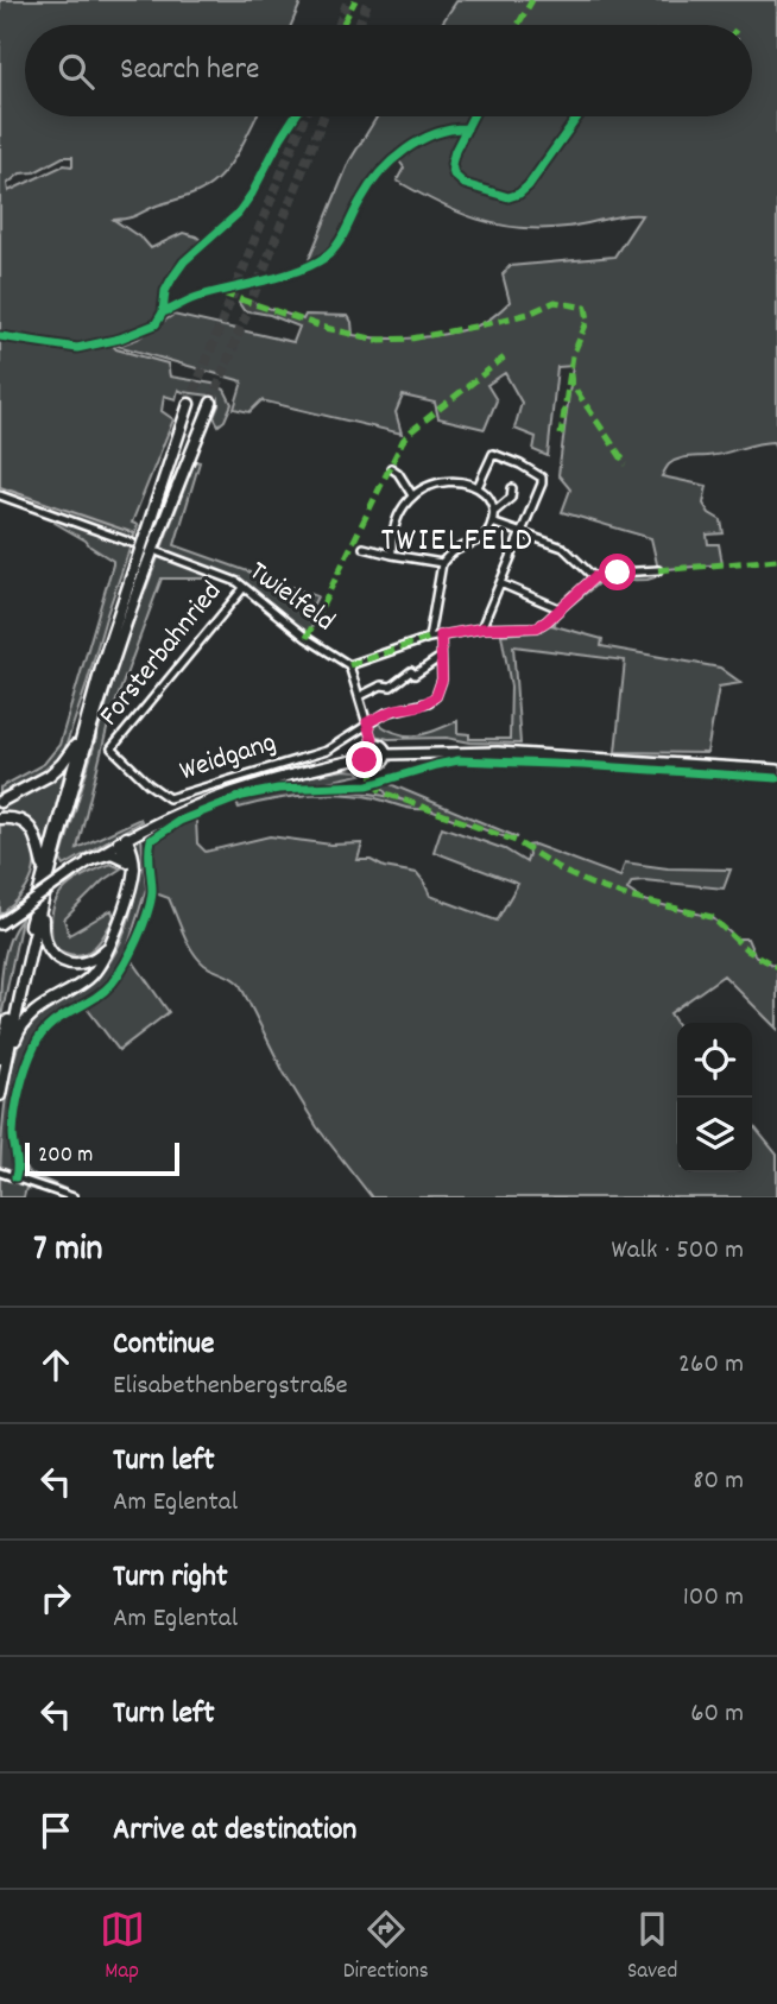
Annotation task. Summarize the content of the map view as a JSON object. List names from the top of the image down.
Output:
{
  "streets": {
    "street": ["Twielfeld", "Forsterbahnried", "Weidgang"]
  },
  "crossings": [
    ["Twielfeld", "Forsterbahnried"],
    ["Twielfeld", "Weidgang"],
    ["Forsterbahnried", "Weidgang"]
  ],
  "districts": ["TWIELFELD"],
  "scale_bar": "200 m",
  "page": {
    "search": "Search here",
    "scale": "200 m",
    "heading": ["7 min", "Walk · 500 m"],
    "list": [
      ["Continue", "Elisabethenbergstraße", "260 m"],
      ["Turn left", "Am Eglental", "80 m"],
      ["Turn right", "Am Eglental", "100 m"],
      ["Turn left", "60 m"],
      "Arrive at destination"
    ],
    "nav": ["Map", "Directions", "Saved"]
  }
}
